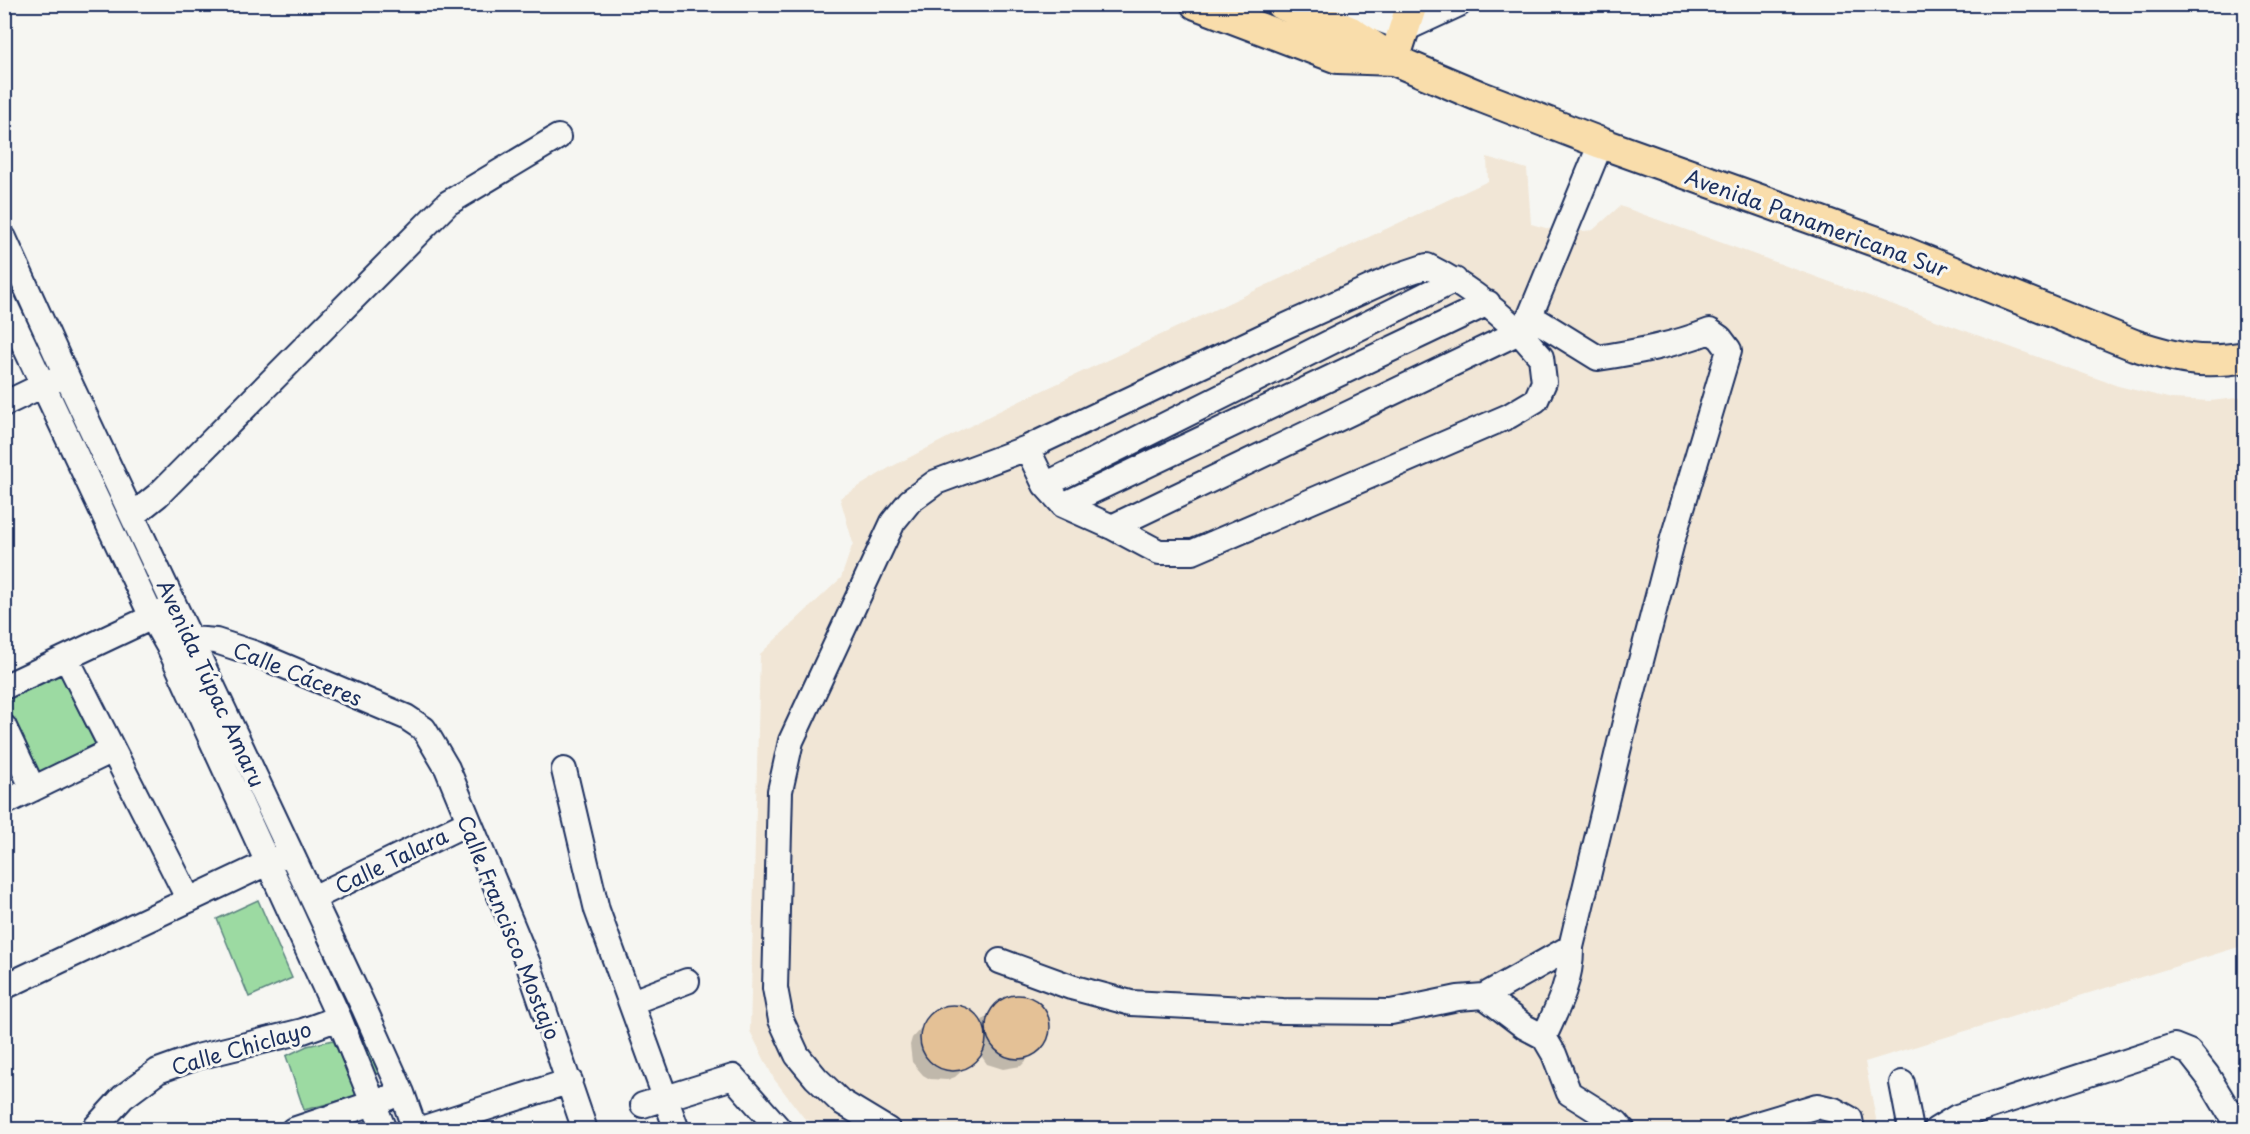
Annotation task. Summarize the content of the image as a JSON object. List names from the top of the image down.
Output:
{
  "streets": {
    "main road": ["Avenida Panamericana Sur"],
    "street": [
      "Calle Cáceres",
      "Avenida Túpac Amaru",
      "Calle Talara",
      "Calle Francisco Mostajo",
      "Calle Chiclayo"
    ]
  },
  "crossings": [
    ["Calle Cáceres", "Avenida Túpac Amaru"],
    ["Calle Cáceres", "Calle Francisco Mostajo"],
    ["Avenida Túpac Amaru", "Calle Talara"],
    ["Avenida Túpac Amaru", "Calle Chiclayo"],
    ["Calle Talara", "Calle Francisco Mostajo"]
  ]
}
